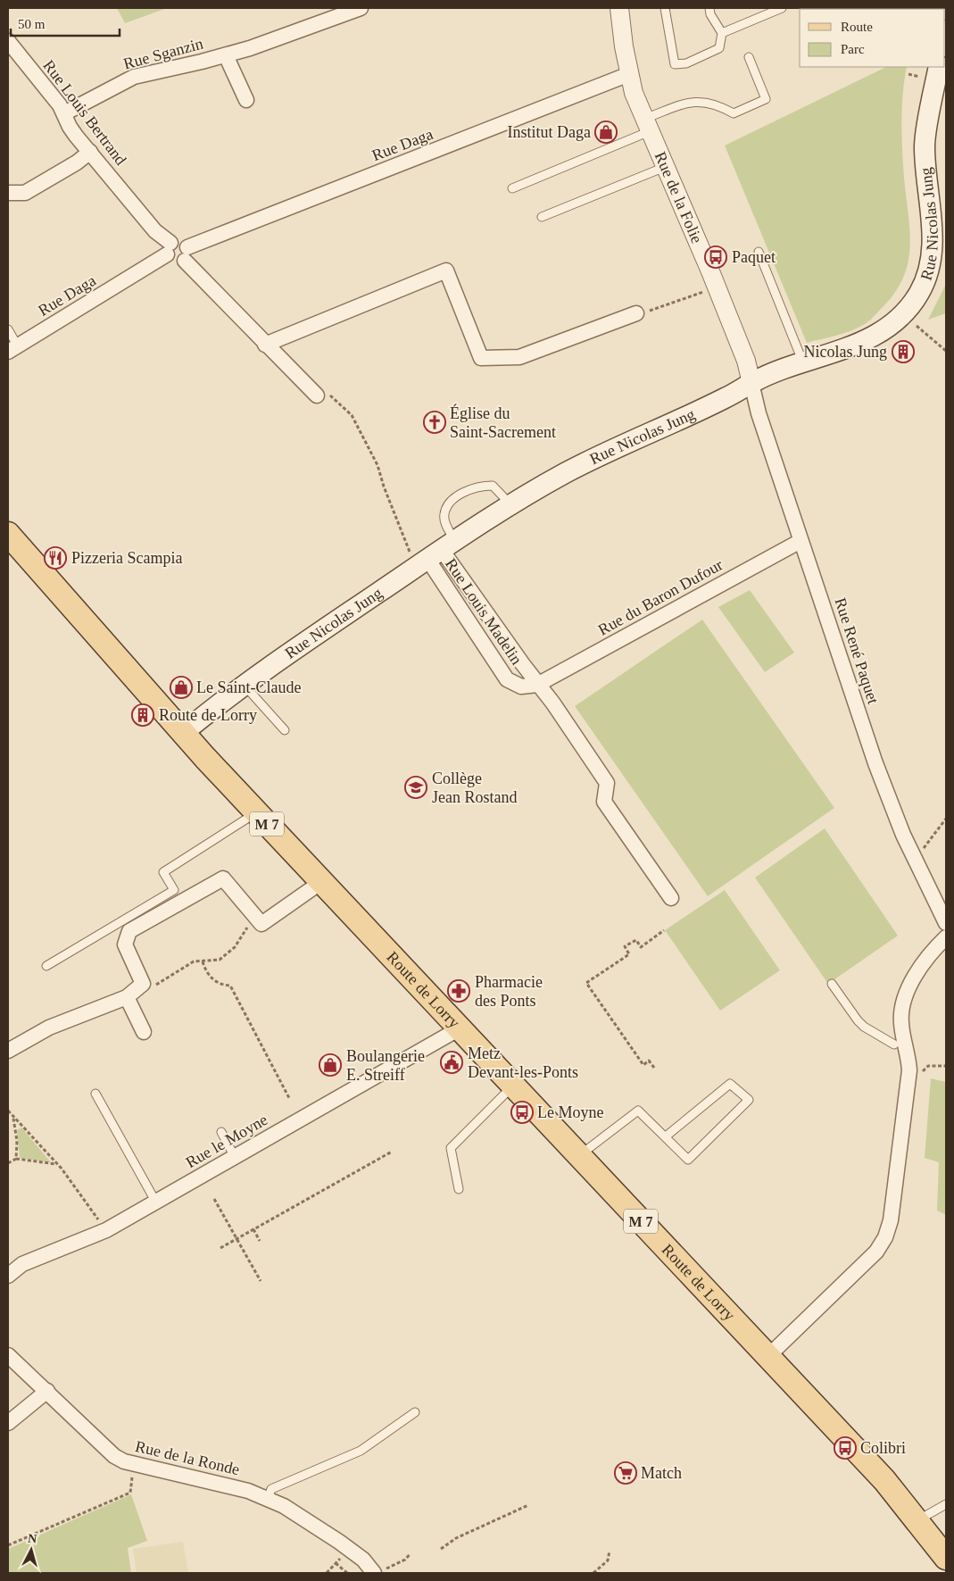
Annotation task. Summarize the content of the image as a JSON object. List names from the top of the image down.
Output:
{
  "streets": {
    "main road": ["Rue Nicolas Jung", "M 7", "Route de Lorry"],
    "street": [
      "Rue Sganzin",
      "Rue Louis Bertrand",
      "Rue Daga",
      "Rue de la Folie",
      "Rue du Baron Dufour",
      "Rue Louis Madelin",
      "Rue René Paquet",
      "Rue le Moyne",
      "Rue de la Ronde"
    ]
  },
  "crossings": [
    ["Rue Sganzin", "Rue Louis Bertrand"],
    ["Rue Louis Bertrand", "Rue Daga"],
    ["Rue Daga", "Rue de la Folie"],
    ["Rue de la Folie", "Rue Nicolas Jung"],
    ["Rue de la Folie", "Rue René Paquet"],
    ["Rue Nicolas Jung", "Rue Louis Madelin"],
    ["Rue Nicolas Jung", "Rue René Paquet"],
    ["Rue Nicolas Jung", "Route de Lorry"],
    ["Rue du Baron Dufour", "Rue Louis Madelin"],
    ["Rue du Baron Dufour", "Rue René Paquet"],
    ["Route de Lorry", "Rue le Moyne"]
  ],
  "places": {
    "shop": ["Institut Daga", "Le Saint-Claude", "Boulangerie E. Streiff"],
    "bus stop": ["Paquet", "Le Moyne", "Colibri"],
    "building": ["Nicolas Jung", "Route de Lorry"],
    "church": ["Église du Saint-Sacrement"],
    "restaurant": ["Pizzeria Scampia"],
    "school or university": ["Collège Jean Rostand"],
    "pharmacy": ["Pharmacie des Ponts"],
    "public building": ["Metz Devant-les-Ponts"],
    "supermarket": ["Match"]
  },
  "legend": ["Route", "Parc"],
  "scale_bar": "50 m",
  "north": "top"
}
